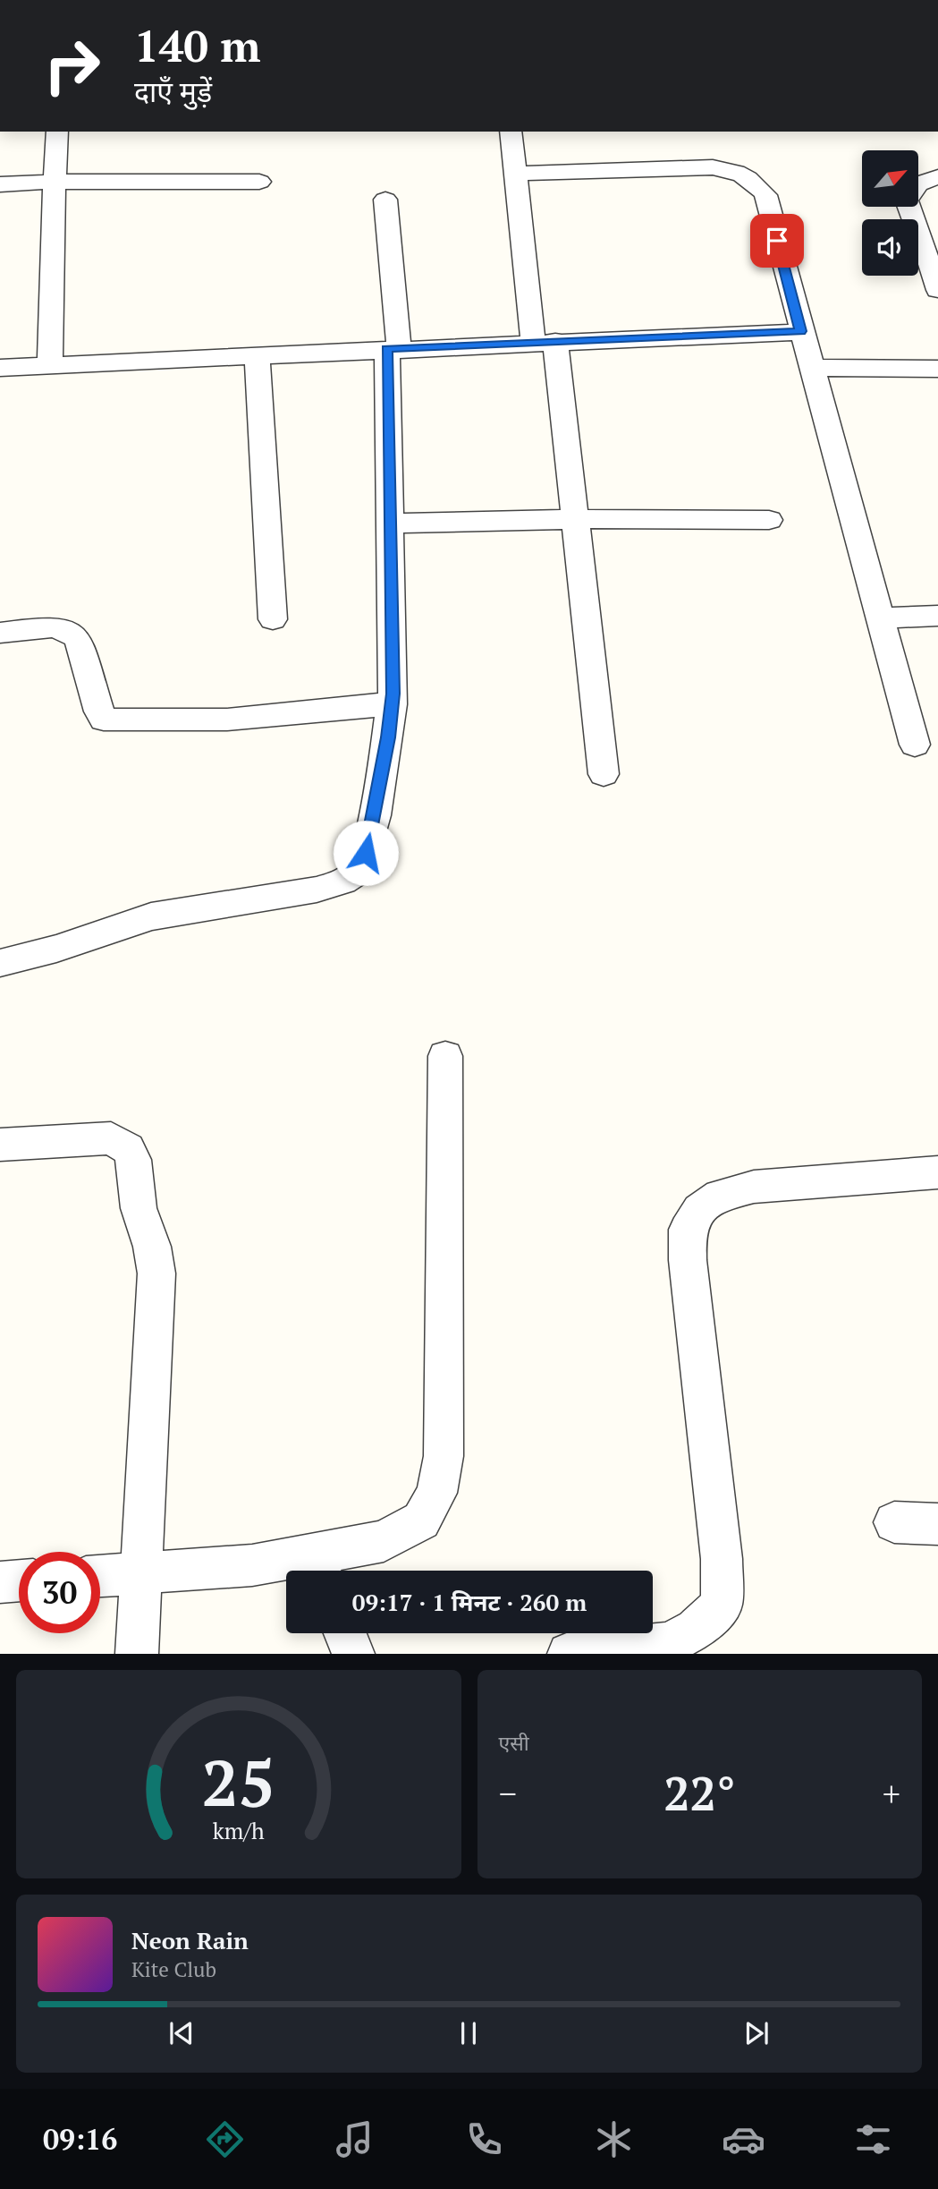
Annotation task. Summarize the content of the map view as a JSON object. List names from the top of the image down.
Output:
{
  "north": "top right",
  "page": {
    "turn": ["140 m", "दाएँ मुड़ें"],
    "limit": "30",
    "trip": "09:17 · 1 मिनट · 260 m",
    "tile": "एसी",
    "heat": ["−", "22°", "+"],
    "song": ["Neon Rain", "Kite Club"],
    "tabs": "09:16",
    "gauge": ["25", "km/h"]
  }
}
